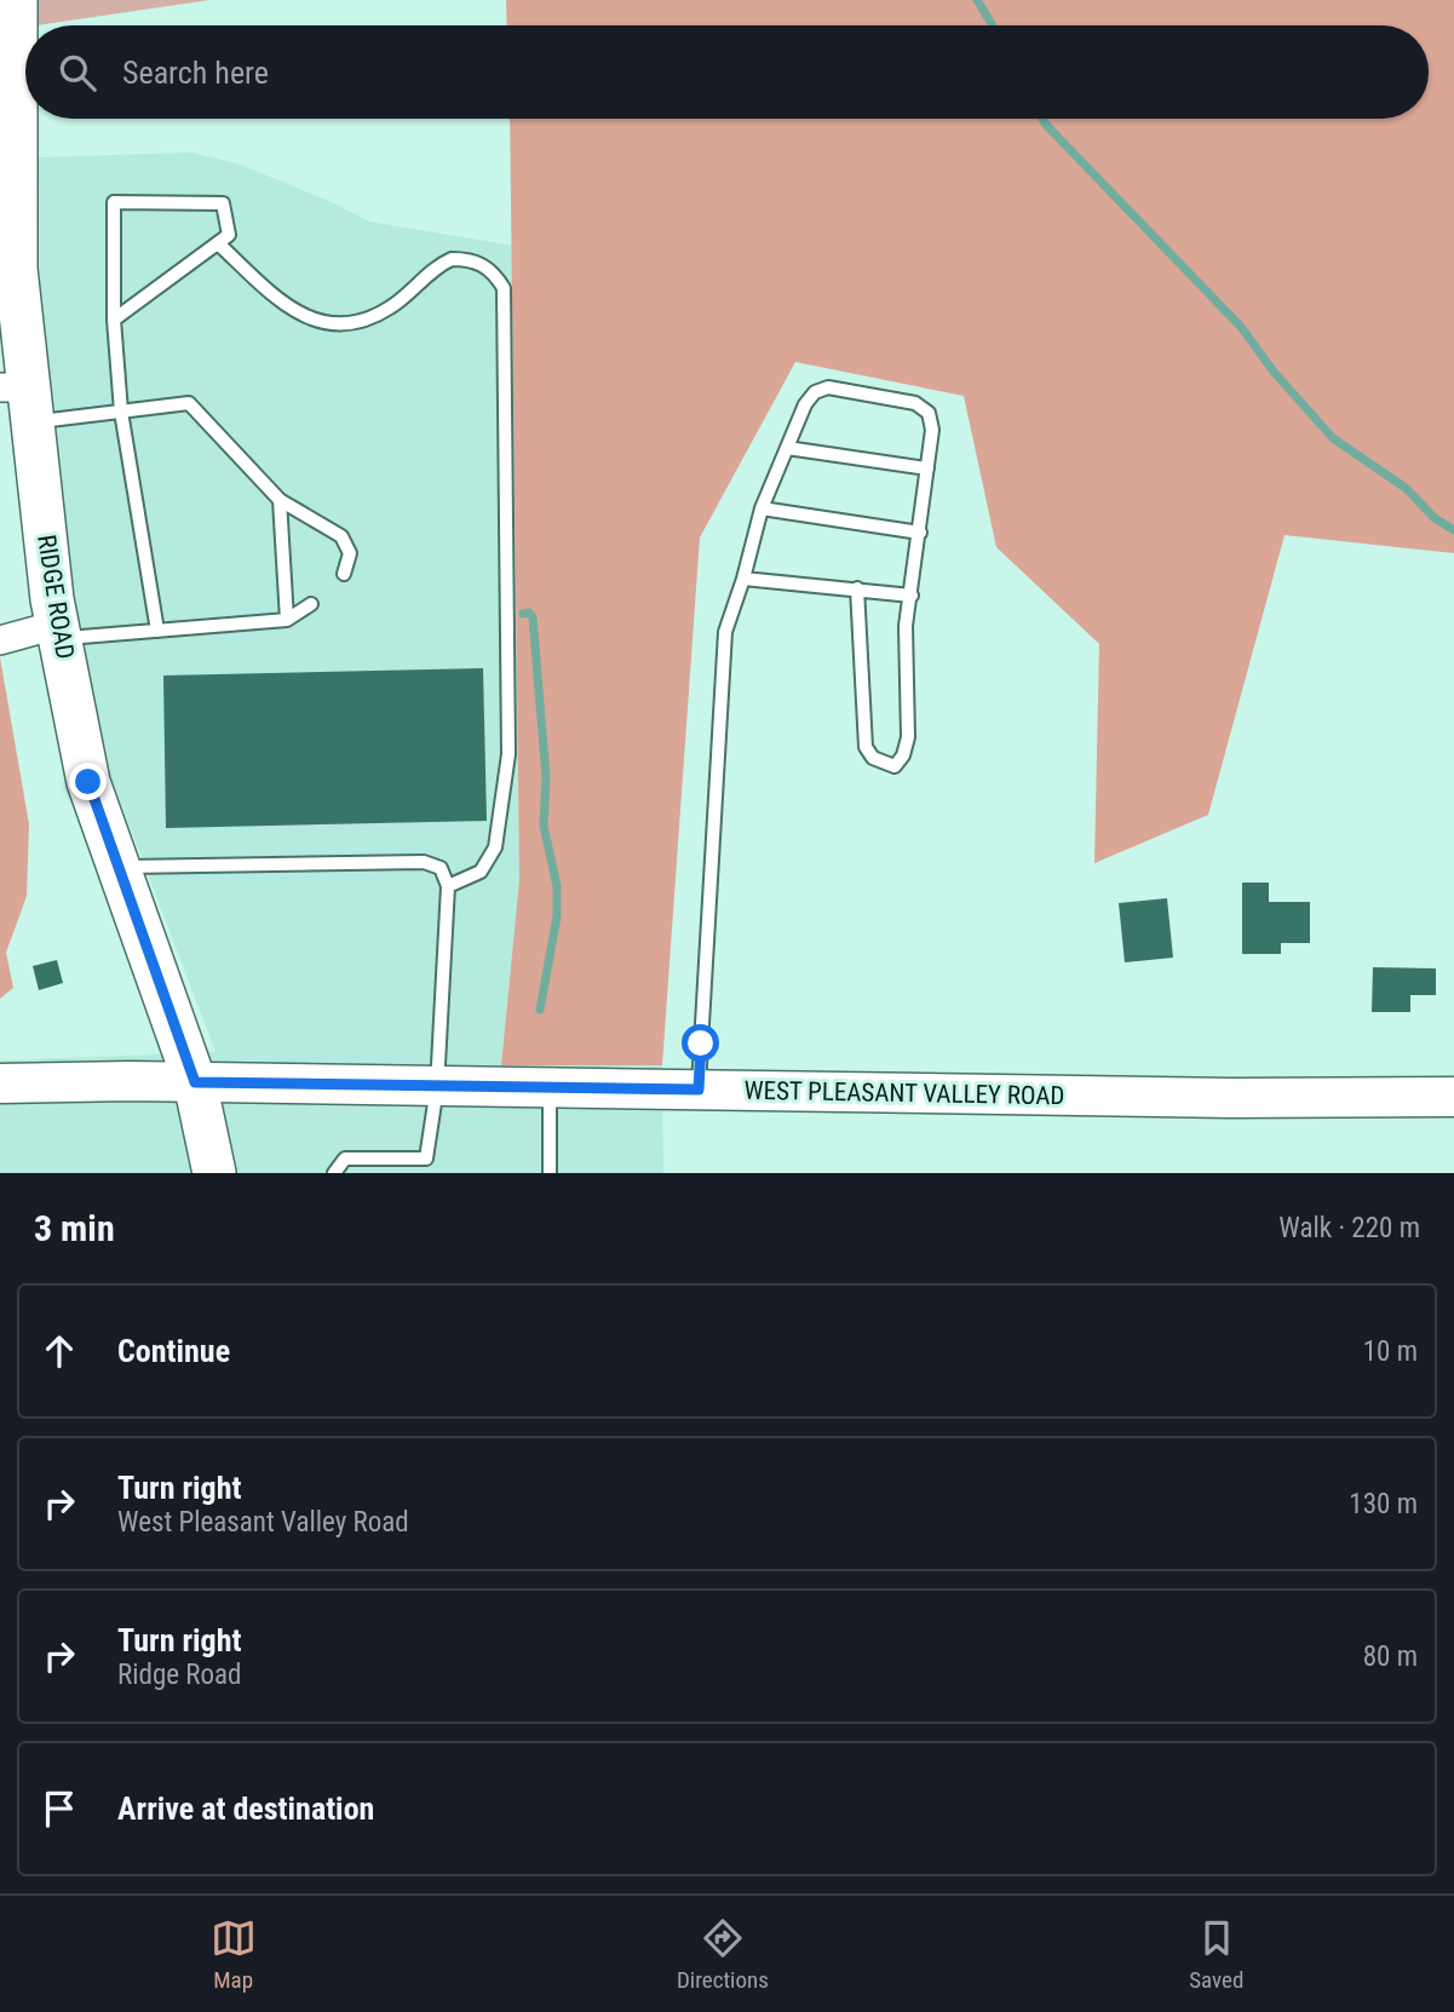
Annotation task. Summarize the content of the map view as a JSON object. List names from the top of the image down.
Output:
{
  "streets": {
    "main road": ["RIDGE ROAD", "WEST PLEASANT VALLEY ROAD"]
  },
  "crossings": [
    ["RIDGE ROAD", "WEST PLEASANT VALLEY ROAD"]
  ],
  "page": {
    "search": "Search here",
    "heading": ["3 min", "Walk · 220 m"],
    "list": [
      ["Continue", "10 m"],
      ["Turn right", "West Pleasant Valley Road", "130 m"],
      ["Turn right", "Ridge Road", "80 m"],
      "Arrive at destination"
    ],
    "nav": ["Map", "Directions", "Saved"]
  }
}
